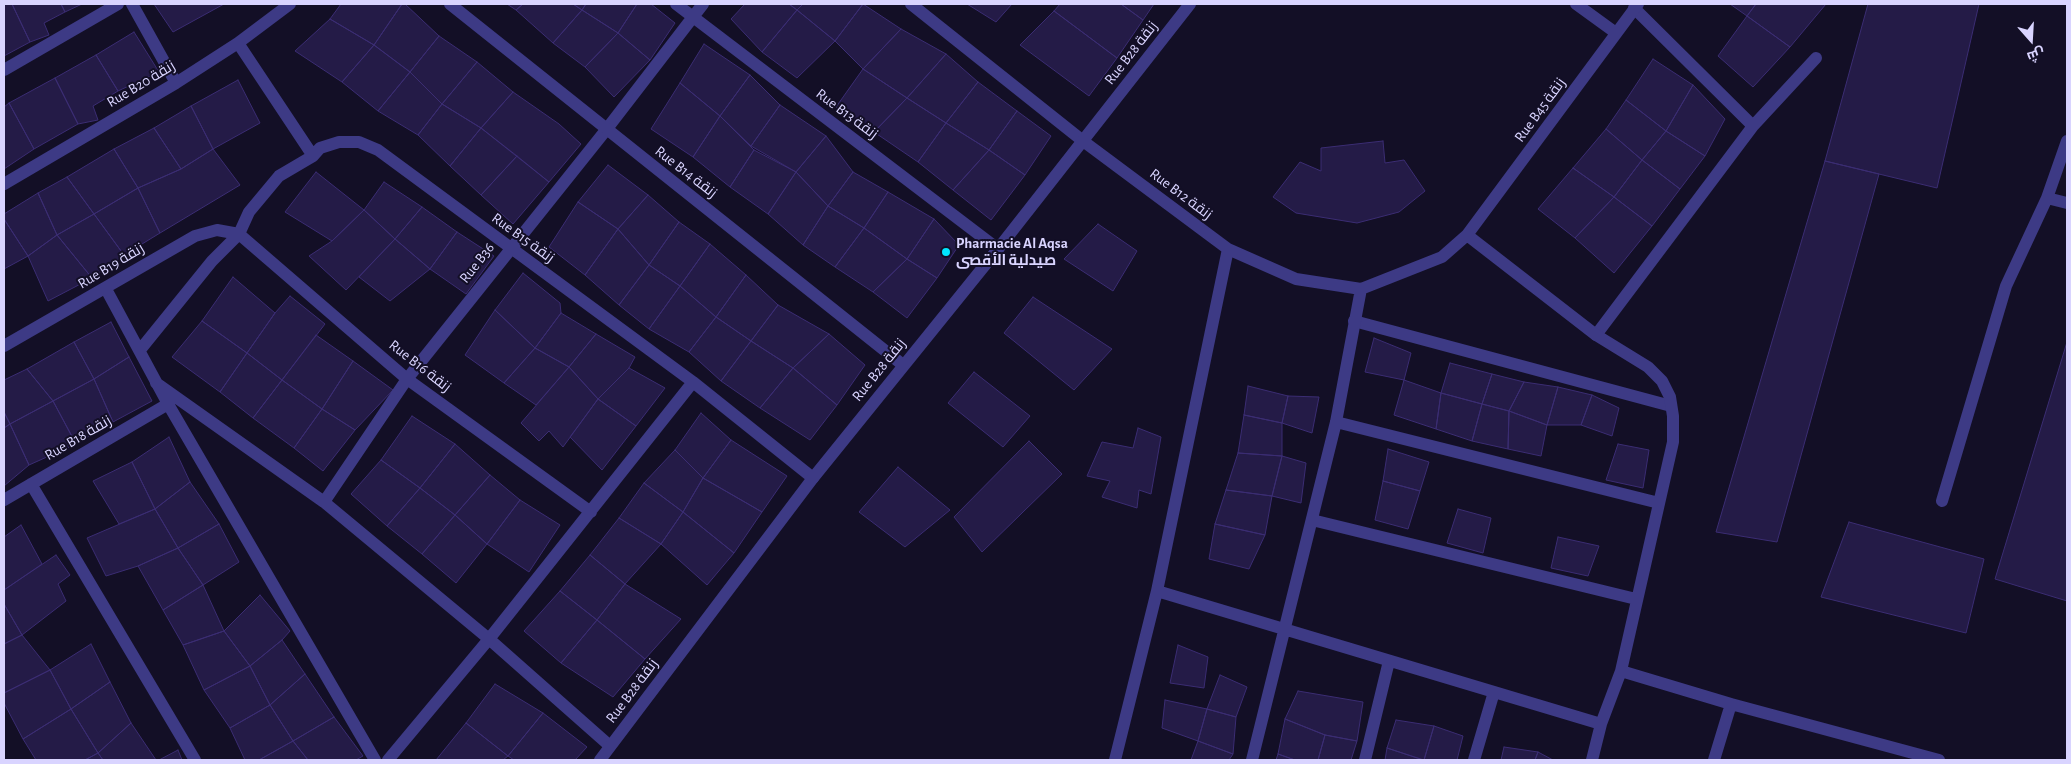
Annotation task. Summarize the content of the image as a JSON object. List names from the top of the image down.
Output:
{
  "streets": {
    "street": [
      "Rue B28 زنقة",
      "Rue B20 زنقة",
      "Rue B45 زنقة",
      "Rue B13 زنقة",
      "Rue B14 زنقة",
      "Rue B12 زنقة",
      "Rue B15 زنقة",
      "Rue B36",
      "Rue B19 زنقة",
      "Rue B16 زنقة",
      "Rue B18 زنقة"
    ]
  },
  "crossings": [
    ["Rue B28 زنقة", "Rue B13 زنقة"],
    ["Rue B28 زنقة", "Rue B14 زنقة"],
    ["Rue B28 زنقة", "Rue B12 زنقة"],
    ["Rue B28 زنقة", "Rue B15 زنقة"],
    ["Rue B13 زنقة", "Rue B36"],
    ["Rue B14 زنقة", "Rue B36"],
    ["Rue B15 زنقة", "Rue B36"],
    ["Rue B15 زنقة", "Rue B19 زنقة"],
    ["Rue B15 زنقة", "Rue B16 زنقة"],
    ["Rue B36", "Rue B16 زنقة"],
    ["Rue B19 زنقة", "Rue B16 زنقة"]
  ],
  "places": ["Pharmacie Al Aqsa صيدلية الأقصى"],
  "north": "bottom"
}
